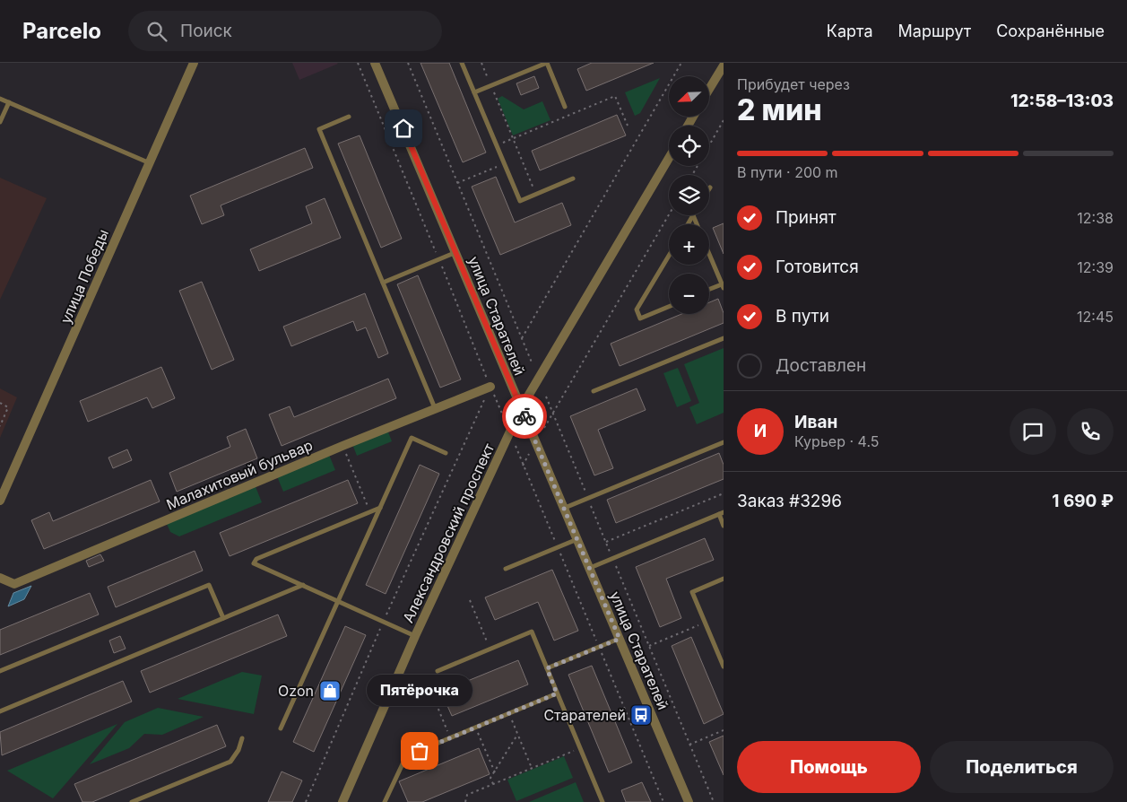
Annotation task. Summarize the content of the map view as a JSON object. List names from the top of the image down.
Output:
{
  "streets": {
    "street": [
      "улица Победы",
      "улица Старателей",
      "Малахитовый бульвар",
      "Александровский проспект"
    ]
  },
  "crossings": [
    ["улица Старателей", "Александровский проспект"]
  ],
  "places": {
    "shop": ["Ozon"],
    "bus stop": ["Старателей"],
    "other": ["Пятёрочка"]
  },
  "north": "bottom left",
  "page": {
    "header": "Parcelo",
    "search": "Поиск",
    "nav": ["Карта", "Маршрут", "Сохранённые"],
    "heading": ["2 мин", "Прибудет через", "12:58–13:03"],
    "panel": [
      "Иван",
      "Курьер · 4.5",
      "Заказ #3296",
      "1 690 ₽"
    ],
    "map_buttons": ["+", "−"],
    "bar": "В пути · 200 m",
    "list": [
      ["Принят", "12:38"],
      ["Готовится", "12:39"],
      ["В пути", "12:45"],
      "Доставлен"
    ],
    "round": "И",
    "bubble": "Пятёрочка",
    "buttons": ["Помощь", "Поделиться"]
  }
}
